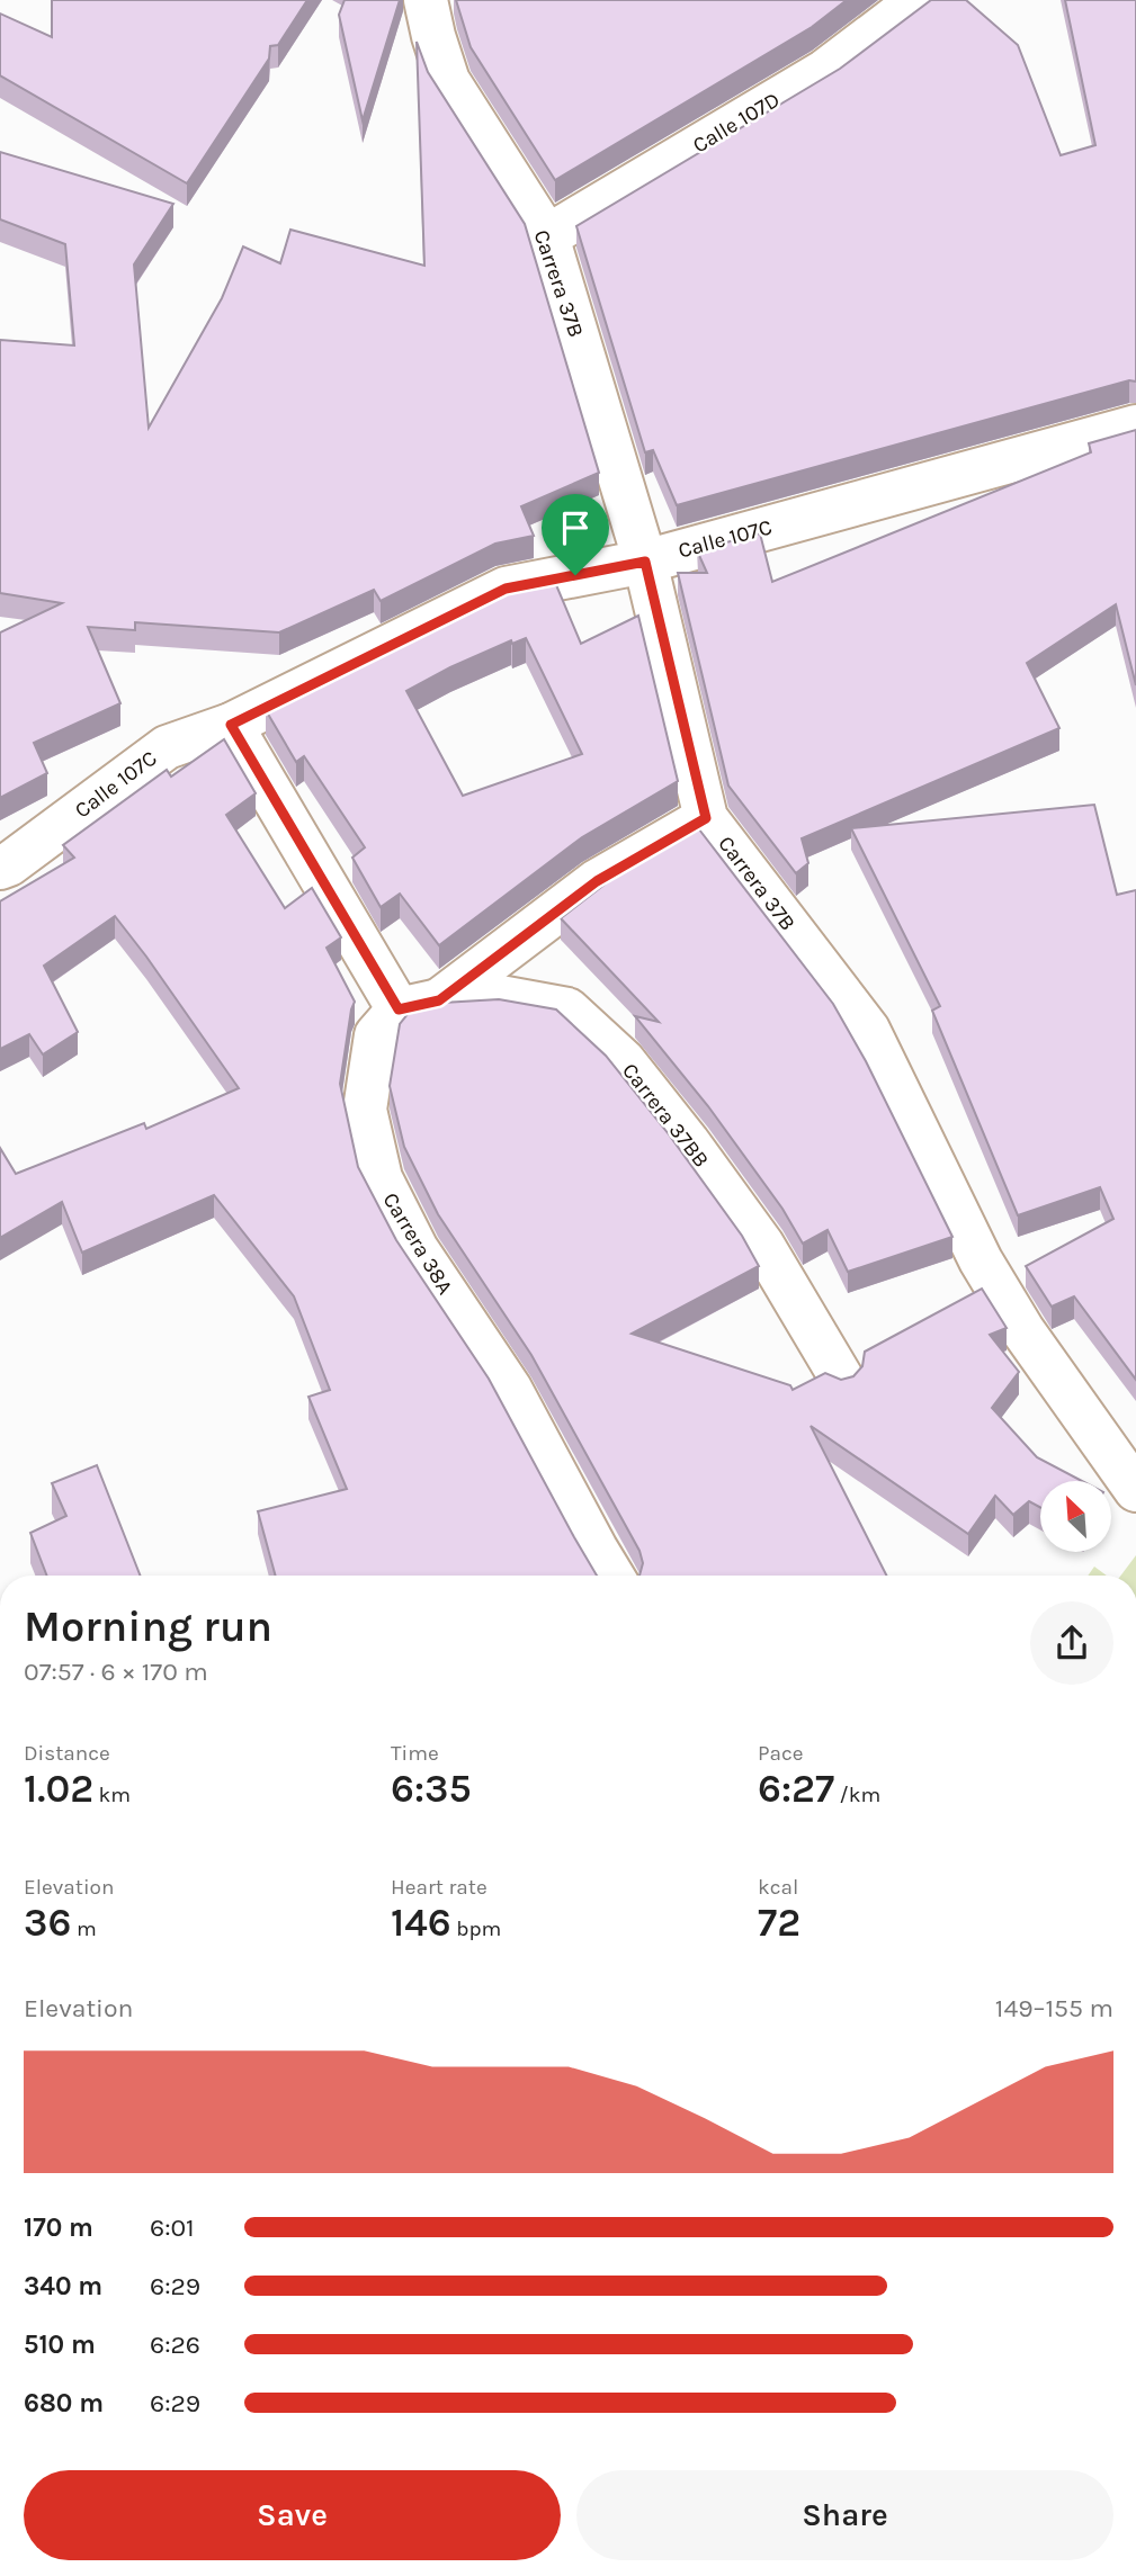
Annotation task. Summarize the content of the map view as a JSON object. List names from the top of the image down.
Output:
{
  "streets": {
    "street": [
      "Calle 107D",
      "Carrera 37B",
      "Calle 107C",
      "Carrera 37BB",
      "Carrera 38A"
    ]
  },
  "crossings": [
    ["Calle 107D", "Carrera 37B"],
    ["Carrera 37B", "Calle 107C"],
    ["Carrera 37B", "Carrera 38A"],
    ["Carrera 37BB", "Carrera 38A"]
  ],
  "north": "top left",
  "page": {
    "heading": ["Morning run", "07:57 · 6 × 170 m"],
    "stats": [
      ["Distance", "1.02 km"],
      ["Time", "6:35"],
      ["Pace", "6:27 /km"],
      ["Elevation", "36 m"],
      ["Heart rate", "146 bpm"],
      ["kcal", "72"]
    ],
    "chart": ["Elevation", "149–155 m"],
    "list": [
      {
        "name": "170 m",
        "note": "6:01"
      },
      {
        "name": "340 m",
        "note": "6:29"
      },
      {
        "name": "510 m",
        "note": "6:26"
      },
      {
        "name": "680 m",
        "note": "6:29"
      }
    ],
    "buttons": ["Save", "Share"]
  }
}
